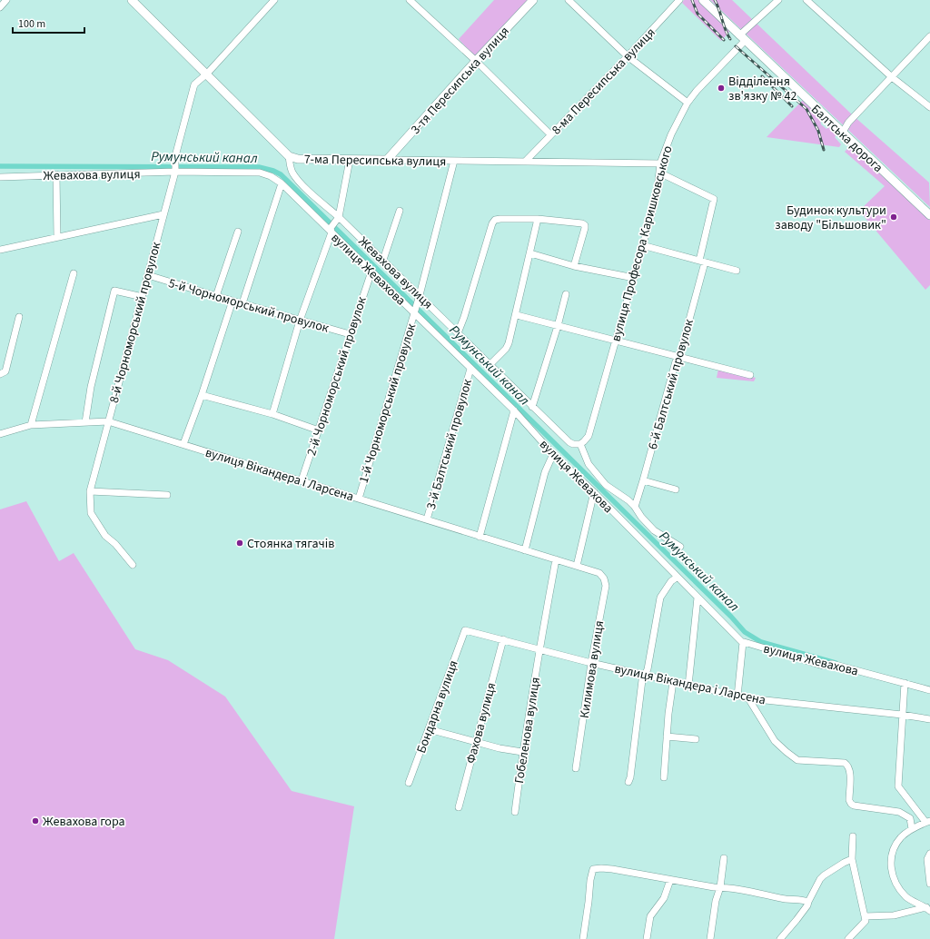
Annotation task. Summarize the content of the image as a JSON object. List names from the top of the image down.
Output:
{
  "streets": {
    "main road": ["3-тя Пересипська вулиця", "Балтська дорога", "7-ма Пересипська вулиця"],
    "street": [
      "8-ма Пересипська вулиця",
      "Жевахова вулиця",
      "вулиця Професора Каришковського",
      "вулиця Жевахова",
      "5-й Чорноморський провулок",
      "8-й Чорноморський провулок",
      "2-й Чорноморський провулок",
      "6-й Балтський провулок",
      "1-й Чорноморський провулок",
      "3-й Балтський провулок",
      "вулиця Вікандера і Ларсена",
      "Килимова вулиця",
      "Бондарна вулиця",
      "Фахова вулиця",
      "Гобеленова вулиця"
    ]
  },
  "crossings": [
    ["3-тя Пересипська вулиця", "7-ма Пересипська вулиця"],
    ["8-ма Пересипська вулиця", "7-ма Пересипська вулиця"],
    ["Балтська дорога", "вулиця Професора Каришковського"],
    ["7-ма Пересипська вулиця", "Жевахова вулиця"],
    ["7-ма Пересипська вулиця", "вулиця Професора Каришковського"],
    ["7-ма Пересипська вулиця", "8-й Чорноморський провулок"],
    ["7-ма Пересипська вулиця", "1-й Чорноморський провулок"],
    ["Жевахова вулиця", "вулиця Професора Каришковського"],
    ["Жевахова вулиця", "вулиця Жевахова"],
    ["Жевахова вулиця", "8-й Чорноморський провулок"],
    ["Жевахова вулиця", "1-й Чорноморський провулок"],
    ["вулиця Професора Каришковського", "6-й Балтський провулок"],
    ["вулиця Жевахова", "2-й Чорноморський провулок"],
    ["вулиця Жевахова", "1-й Чорноморський провулок"],
    ["вулиця Жевахова", "3-й Балтський провулок"],
    ["5-й Чорноморський провулок", "8-й Чорноморський провулок"],
    ["5-й Чорноморський провулок", "2-й Чорноморський провулок"],
    ["8-й Чорноморський провулок", "вулиця Вікандера і Ларсена"],
    ["2-й Чорноморський провулок", "вулиця Вікандера і Ларсена"],
    ["1-й Чорноморський провулок", "вулиця Вікандера і Ларсена"],
    ["3-й Балтський провулок", "вулиця Вікандера і Ларсена"],
    ["вулиця Вікандера і Ларсена", "Килимова вулиця"],
    ["вулиця Вікандера і Ларсена", "Бондарна вулиця"],
    ["вулиця Вікандера і Ларсена", "Фахова вулиця"],
    ["вулиця Вікандера і Ларсена", "Гобеленова вулиця"]
  ],
  "water": ["Румунський канал"],
  "places": [
    "Відділення зв'язку № 42",
    "Будинок культури заводу \"Більшовик\"",
    "Стоянка тягачів",
    "Жевахова гора"
  ],
  "scale_bar": "100 m"
}
